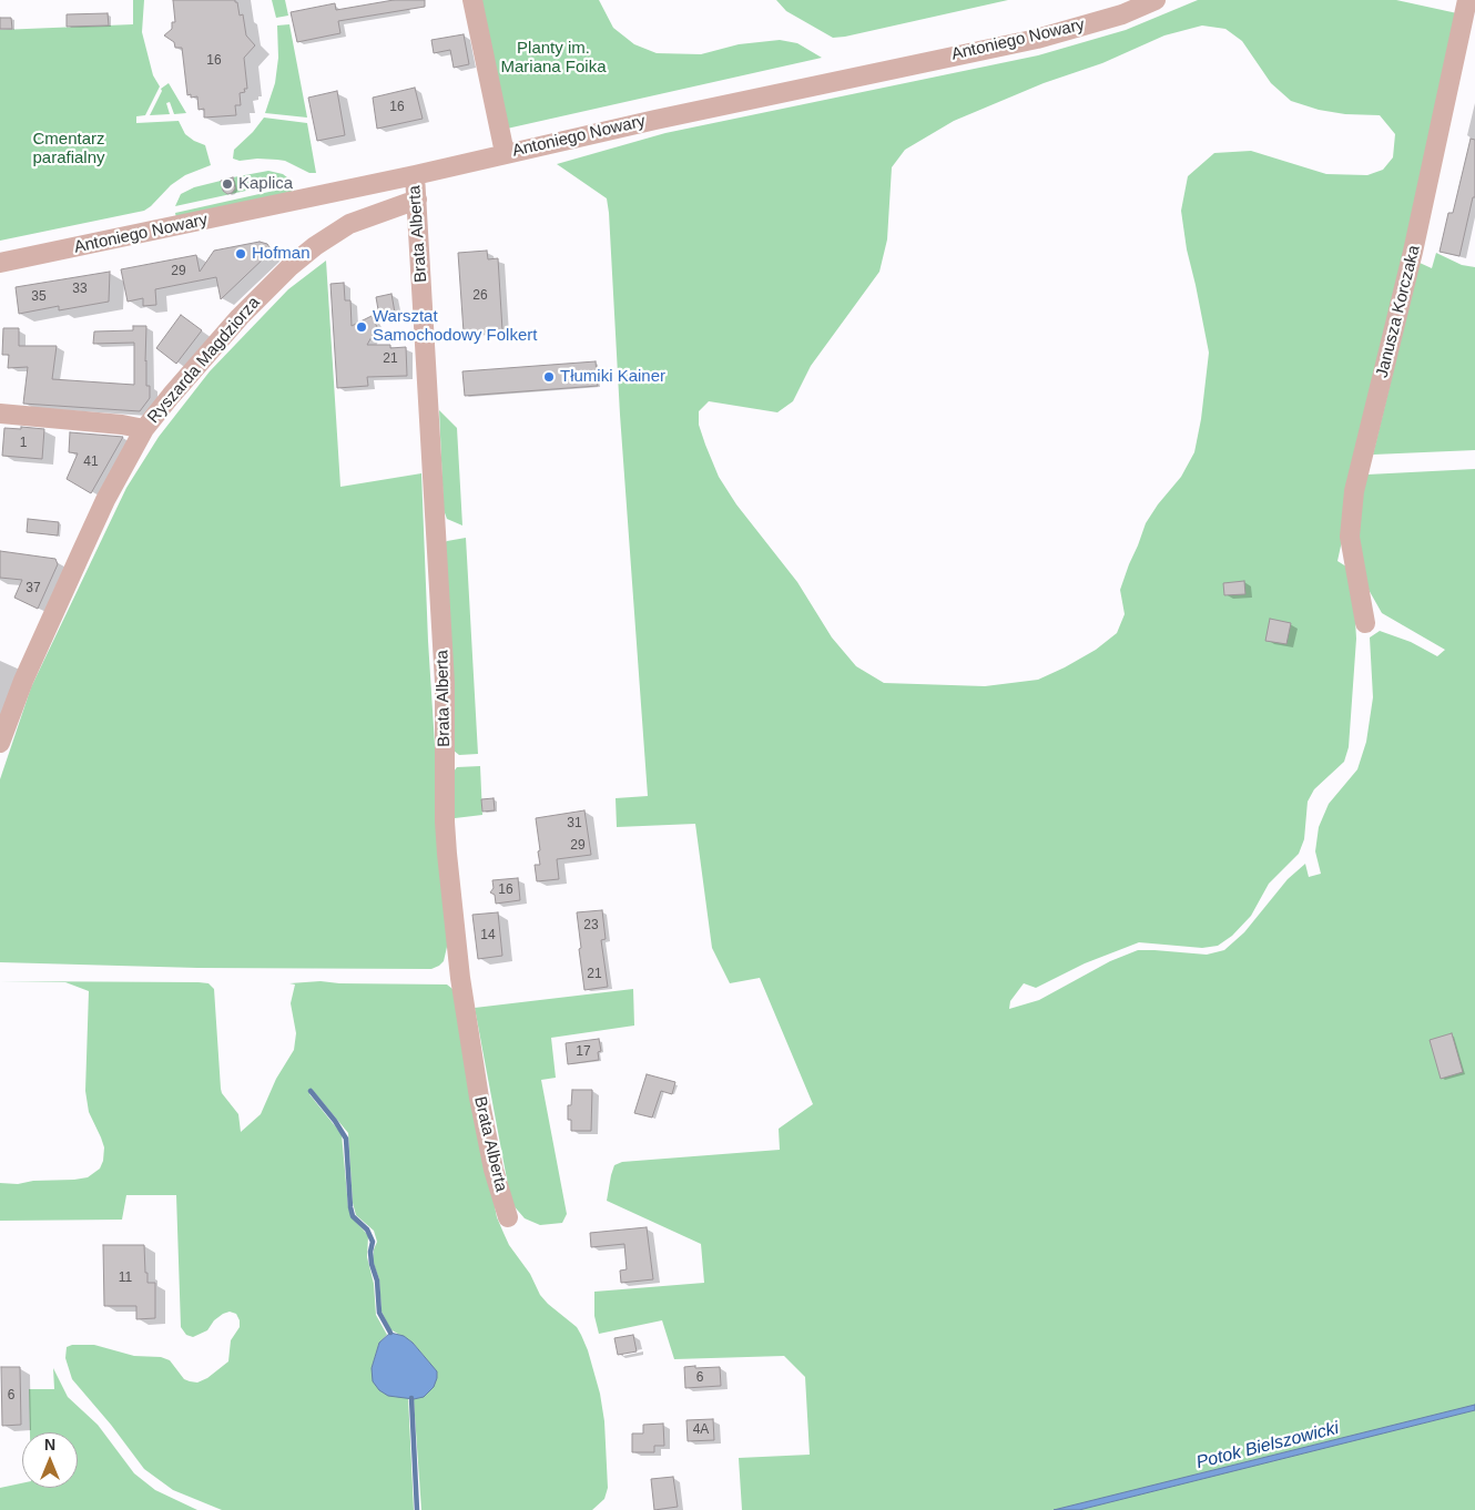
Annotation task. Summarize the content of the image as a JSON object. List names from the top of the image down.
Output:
{
  "streets": {
    "street": [
      "Antoniego Nowary",
      "Brata Alberta",
      "Janusza Korczaka",
      "Ryszarda Magdziorza"
    ]
  },
  "crossings": [
    ["Antoniego Nowary", "Brata Alberta"],
    ["Brata Alberta", "Ryszarda Magdziorza"]
  ],
  "water": ["Potok Bielszowicki"],
  "parks": ["Planty im. Mariana Foika", "Cmentarz parafialny"],
  "places": [
    "Kaplica",
    "Hofman",
    "Warsztat Samochodowy Folkert",
    "Tłumiki Kainer"
  ],
  "house_numbers": [
    "16",
    "16",
    "29",
    "33",
    "26",
    "35",
    "21",
    "1",
    "41",
    "37",
    "31",
    "29",
    "16",
    "23",
    "14",
    "21",
    "17",
    "11",
    "6",
    "6",
    "4A"
  ],
  "north": "top"
}
